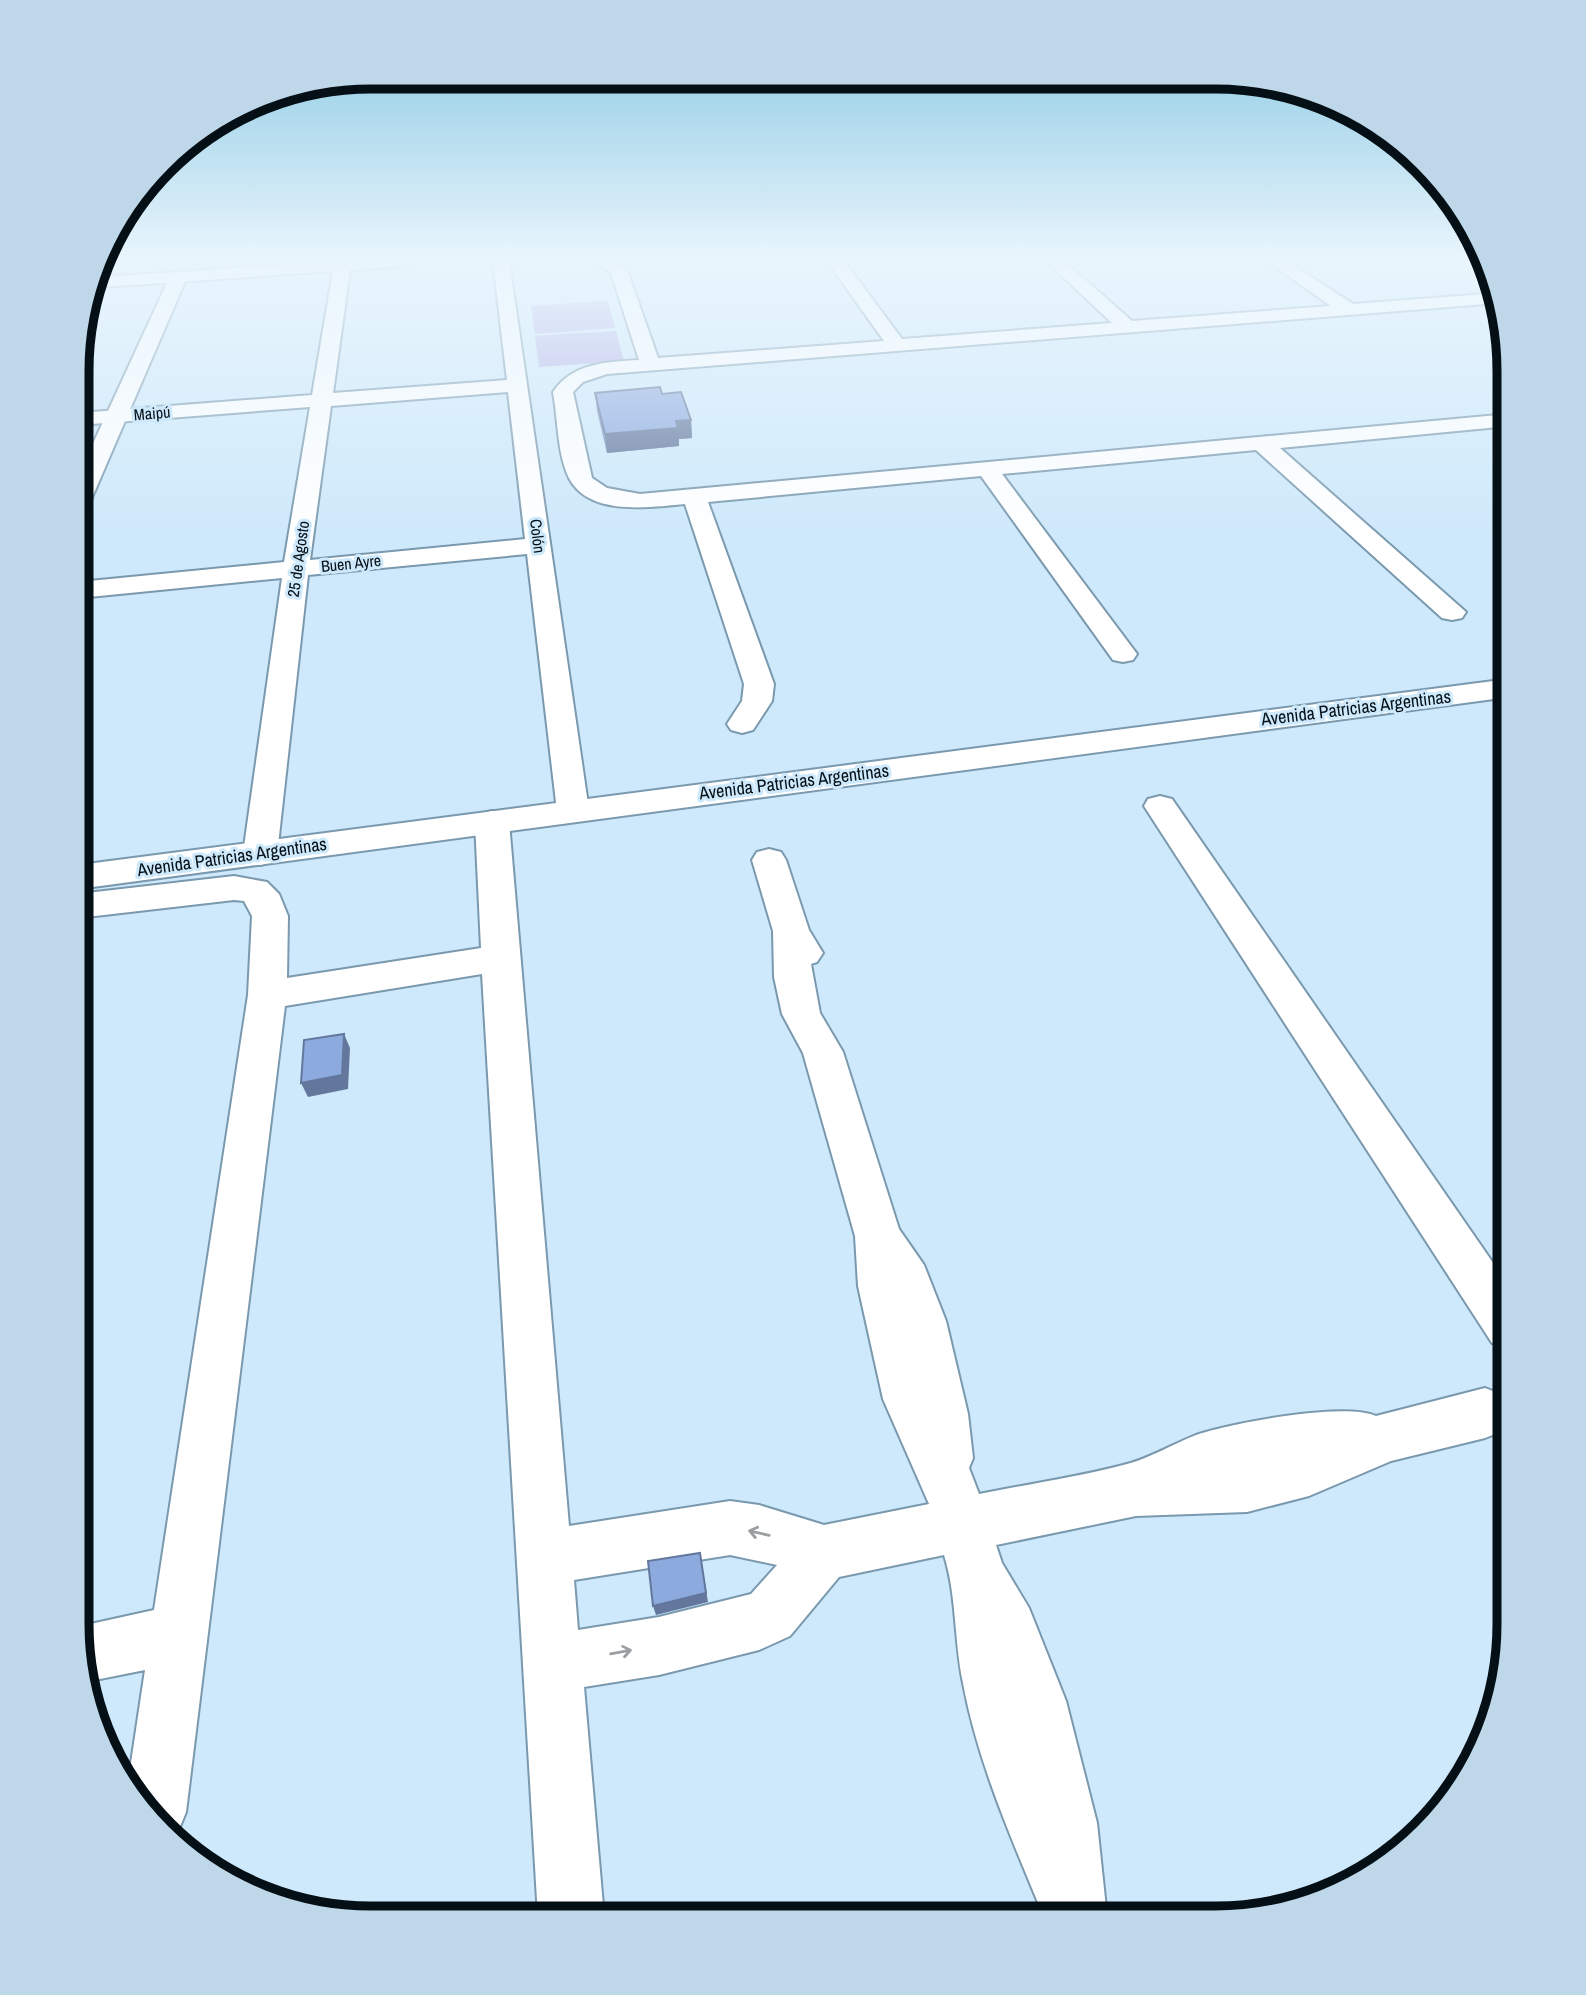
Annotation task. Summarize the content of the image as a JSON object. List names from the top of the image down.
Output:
{
  "streets": {
    "street": [
      "Maipú",
      "Colón",
      "25 de Agosto",
      "Buen Ayre",
      "Avenida Patricias Argentinas"
    ]
  },
  "crossings": [
    ["Maipú", "Colón"],
    ["Maipú", "25 de Agosto"],
    ["Colón", "Buen Ayre"],
    ["Colón", "Avenida Patricias Argentinas"],
    ["25 de Agosto", "Buen Ayre"],
    ["25 de Agosto", "Avenida Patricias Argentinas"]
  ]
}
